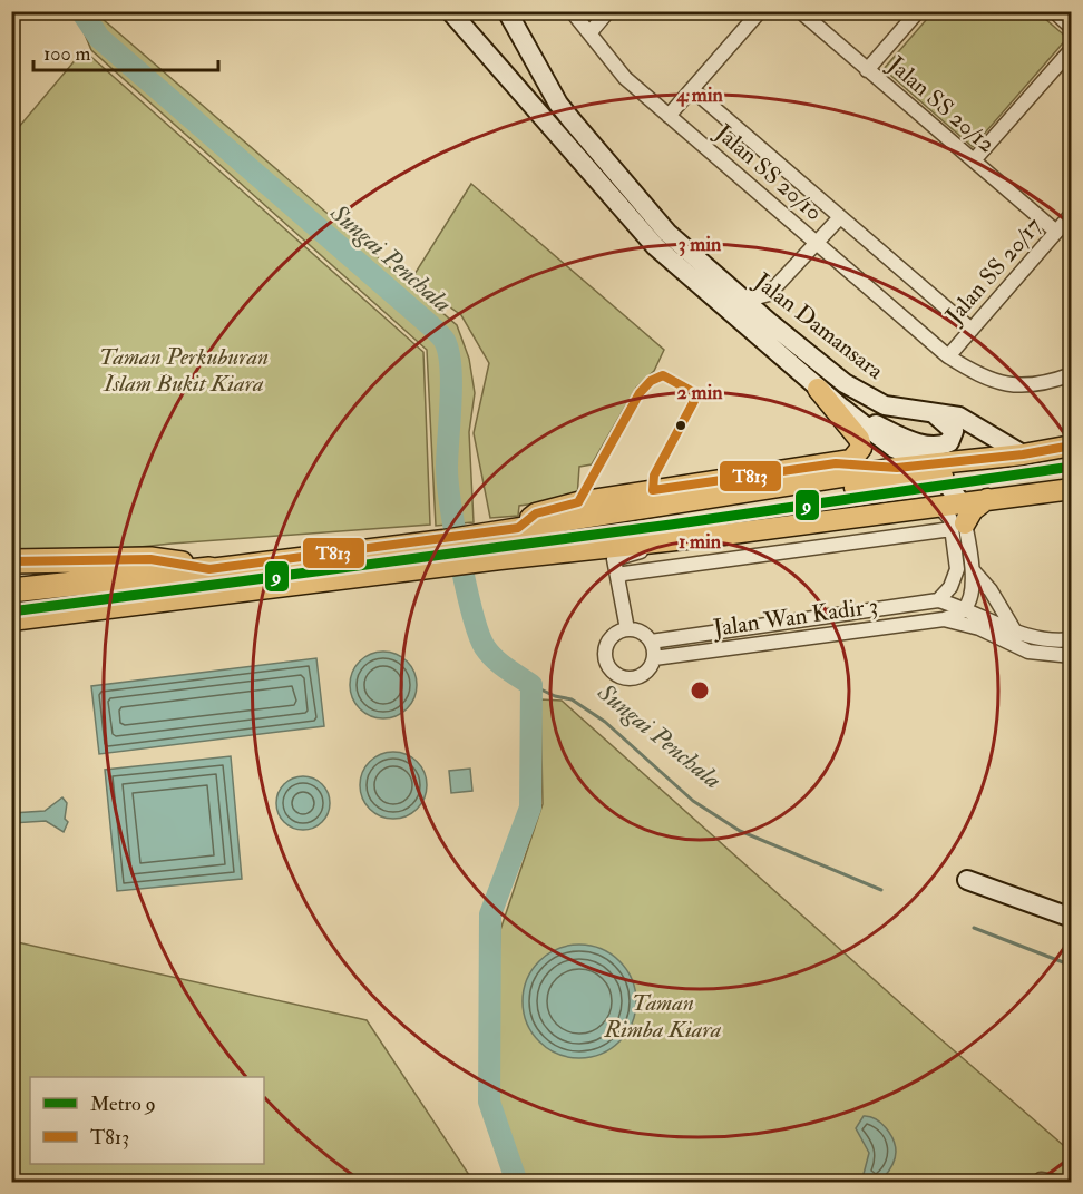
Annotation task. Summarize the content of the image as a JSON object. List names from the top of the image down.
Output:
{
  "streets": {
    "main road": ["Jalan Damansara"],
    "street": [
      "Jalan SS 20/12",
      "Jalan SS 20/10",
      "Jalan SS 20/17",
      "Jalan Wan Kadir 3"
    ]
  },
  "crossings": [
    ["Jalan SS 20/12", "Jalan SS 20/17"],
    ["Jalan SS 20/10", "Jalan SS 20/17"]
  ],
  "water": ["Sungai Penchala"],
  "parks": ["Taman Perkuburan Islam Bukit Kiara", "Taman Rimba Kiara"],
  "lines": ["transit line T813", "metro line 9"],
  "legend": ["Metro 9", "T813"],
  "scale_bar": "100 m",
  "rings": [
    "4 min",
    "3 min",
    "2 min",
    "1 min"
  ]
}
